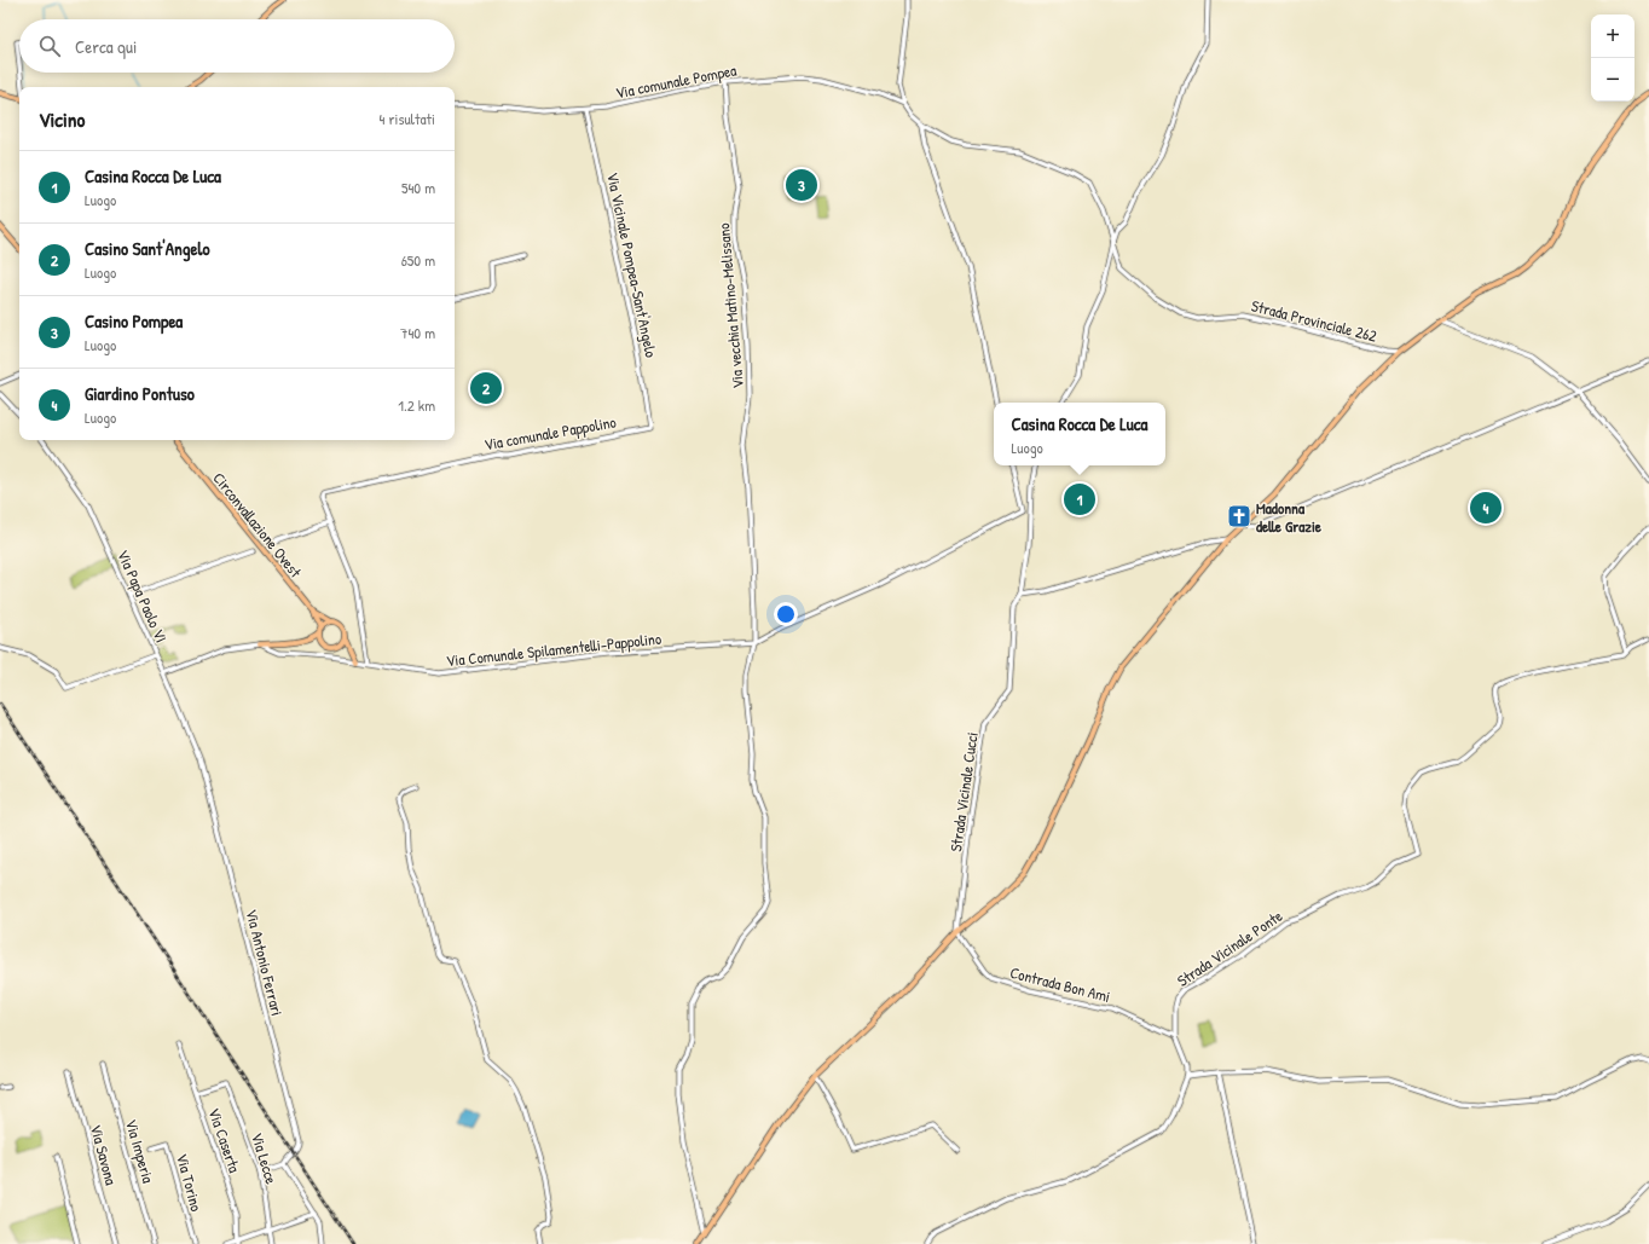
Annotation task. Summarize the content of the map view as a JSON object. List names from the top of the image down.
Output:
{
  "streets": {
    "main road": ["Circonvallazione Ovest"],
    "street": [
      "Via comunale Pompea",
      "Via Vicinale Pompea-Sant'Angelo",
      "Via vecchia Matino-Melissano",
      "Strada Provinciale 262",
      "Via comunale Pappolino",
      "Via Papa Paolo VI",
      "Via Comunale Spilamentelli-Pappolino",
      "Strada Vicinale Cucci",
      "Strada Vicinale Ponte",
      "Via Antonio Ferrari",
      "Contrada Bon Ami",
      "Via Caserta",
      "Via Imperia",
      "Via Savona",
      "Via Lecce",
      "Via Torino"
    ]
  },
  "crossings": [
    ["Via comunale Pompea", "Via Vicinale Pompea-Sant'Angelo"],
    ["Via comunale Pompea", "Via vecchia Matino-Melissano"],
    ["Via comunale Pompea", "Strada Provinciale 262"],
    ["Via Vicinale Pompea-Sant'Angelo", "Via comunale Pappolino"],
    ["Via vecchia Matino-Melissano", "Via Comunale Spilamentelli-Pappolino"],
    ["Via Papa Paolo VI", "Via Antonio Ferrari"],
    ["Strada Vicinale Cucci", "Contrada Bon Ami"],
    ["Strada Vicinale Ponte", "Contrada Bon Ami"],
    ["Via Caserta", "Via Lecce"]
  ],
  "places": {
    "church": ["Madonna delle Grazie"]
  },
  "page": {
    "map_buttons": ["+", "−"],
    "search": "Cerca qui",
    "heading": ["Vicino", "4 risultati"],
    "list": [
      {
        "mark": "1",
        "name": "Casina Rocca De Luca",
        "note": "Luogo",
        "value": "540 m"
      },
      {
        "mark": "2",
        "name": "Casino Sant'Angelo",
        "note": "Luogo",
        "value": "650 m"
      },
      {
        "mark": "3",
        "name": "Casino Pompea",
        "note": "Luogo",
        "value": "740 m"
      },
      {
        "mark": "4",
        "name": "Giardino Pontuso",
        "note": "Luogo",
        "value": "1.2 km"
      }
    ],
    "pins": [
      "3",
      "2",
      "1",
      "4"
    ],
    "popup": ["Casina Rocca De Luca", "Luogo"]
  }
}
